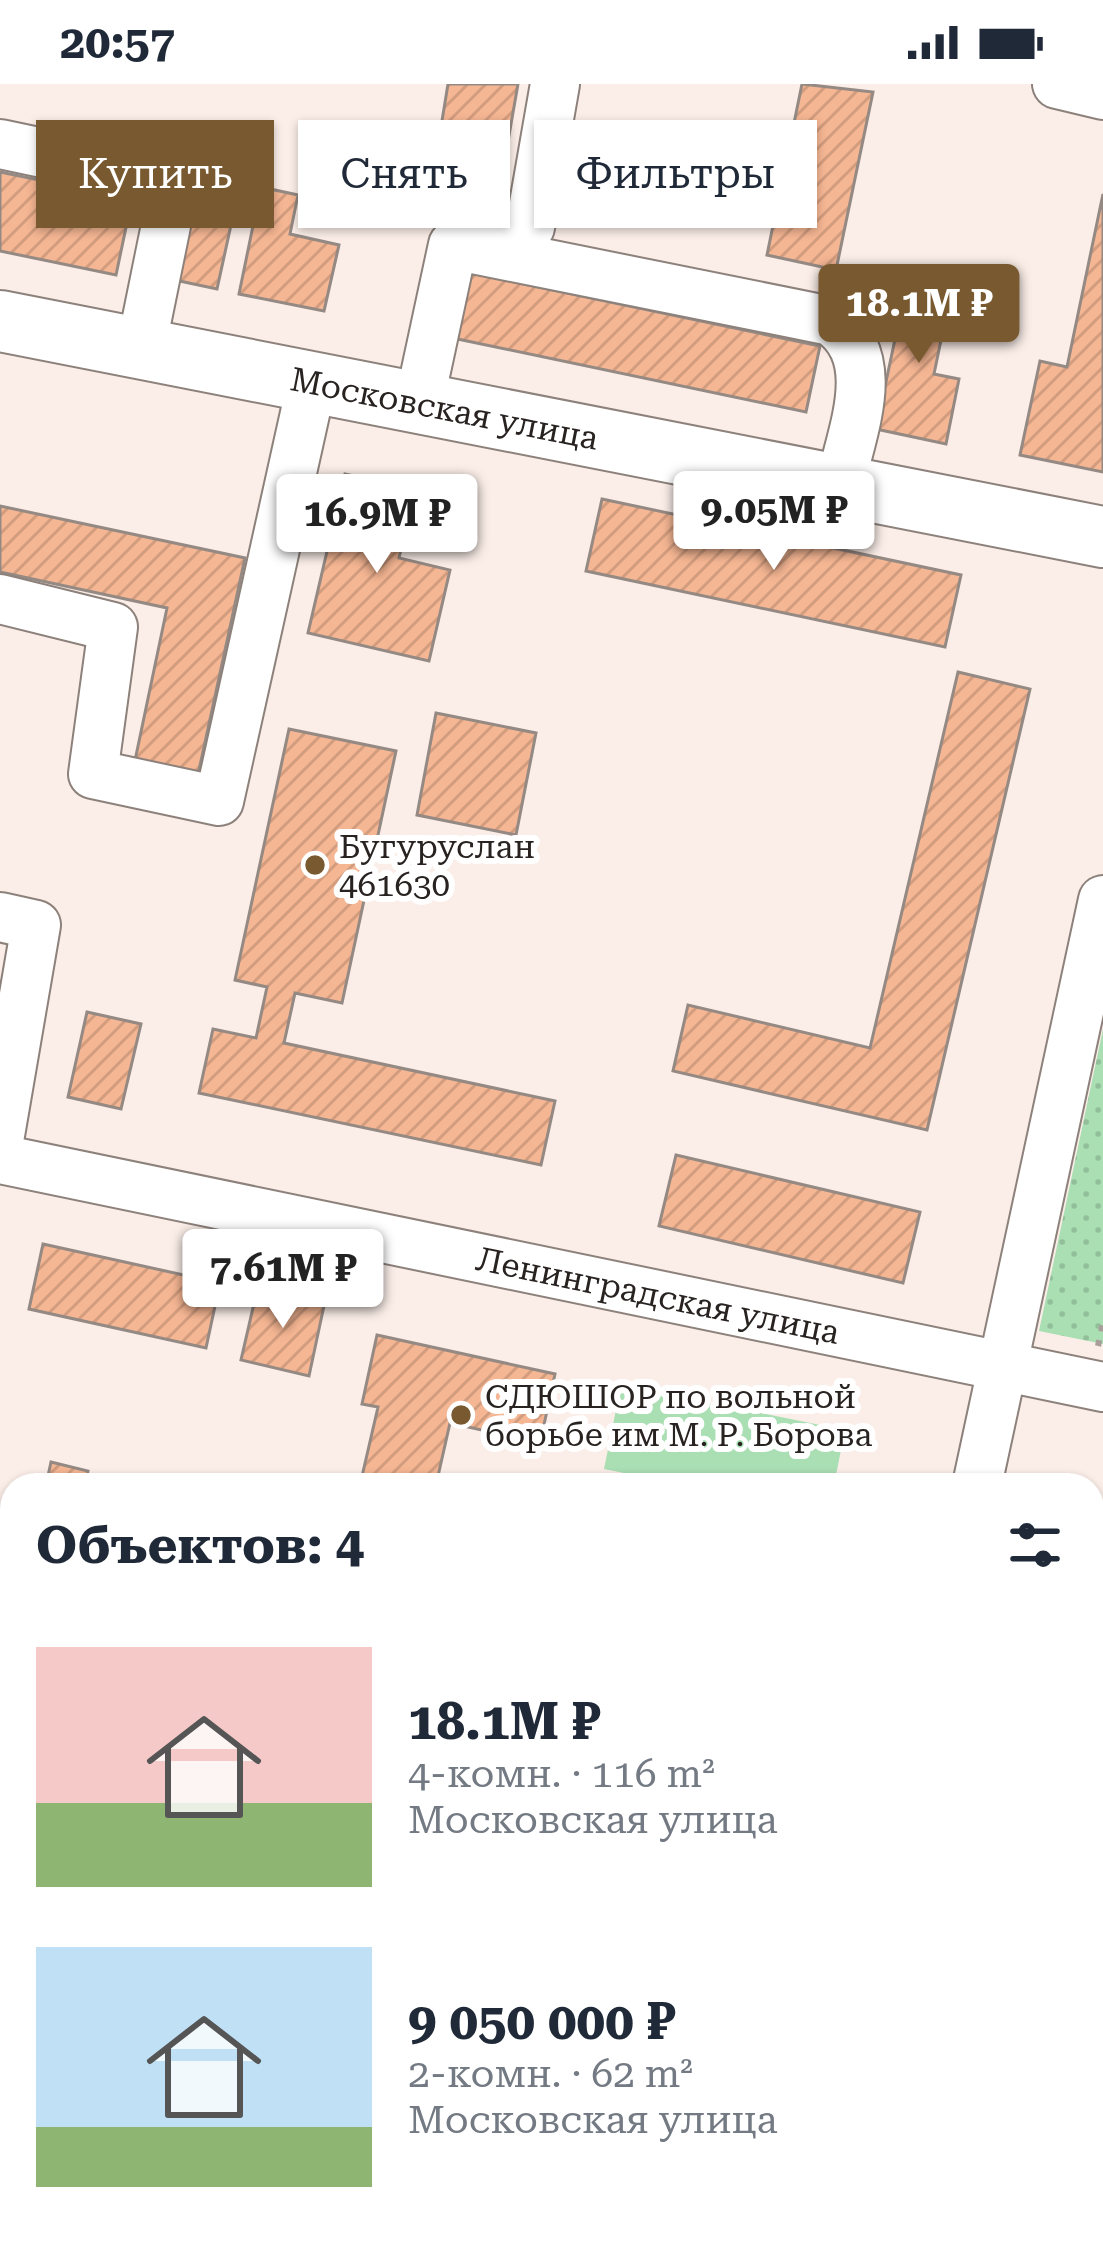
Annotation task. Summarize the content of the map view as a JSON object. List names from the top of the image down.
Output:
{
  "streets": {
    "main road": ["Московская улица"],
    "street": ["Ленинградская улица"]
  },
  "places": ["Бугуруслан 461630", "СДЮШОР по вольной борьбе им М. Р. Борова"],
  "page": {
    "status": "20:57",
    "chip": ["Купить", "Снять", "Фильтры"],
    "price": [
      "18.1M ₽",
      "9.05M ₽",
      "16.9M ₽",
      "7.61M ₽"
    ],
    "heading": "Объектов: 4",
    "list": [
      {
        "name": "18.1M ₽",
        "note": "4-комн. · 116 m² · Московская улица"
      },
      {
        "name": "9 050 000 ₽",
        "note": "2-комн. · 62 m² · Московская улица"
      }
    ]
  }
}
